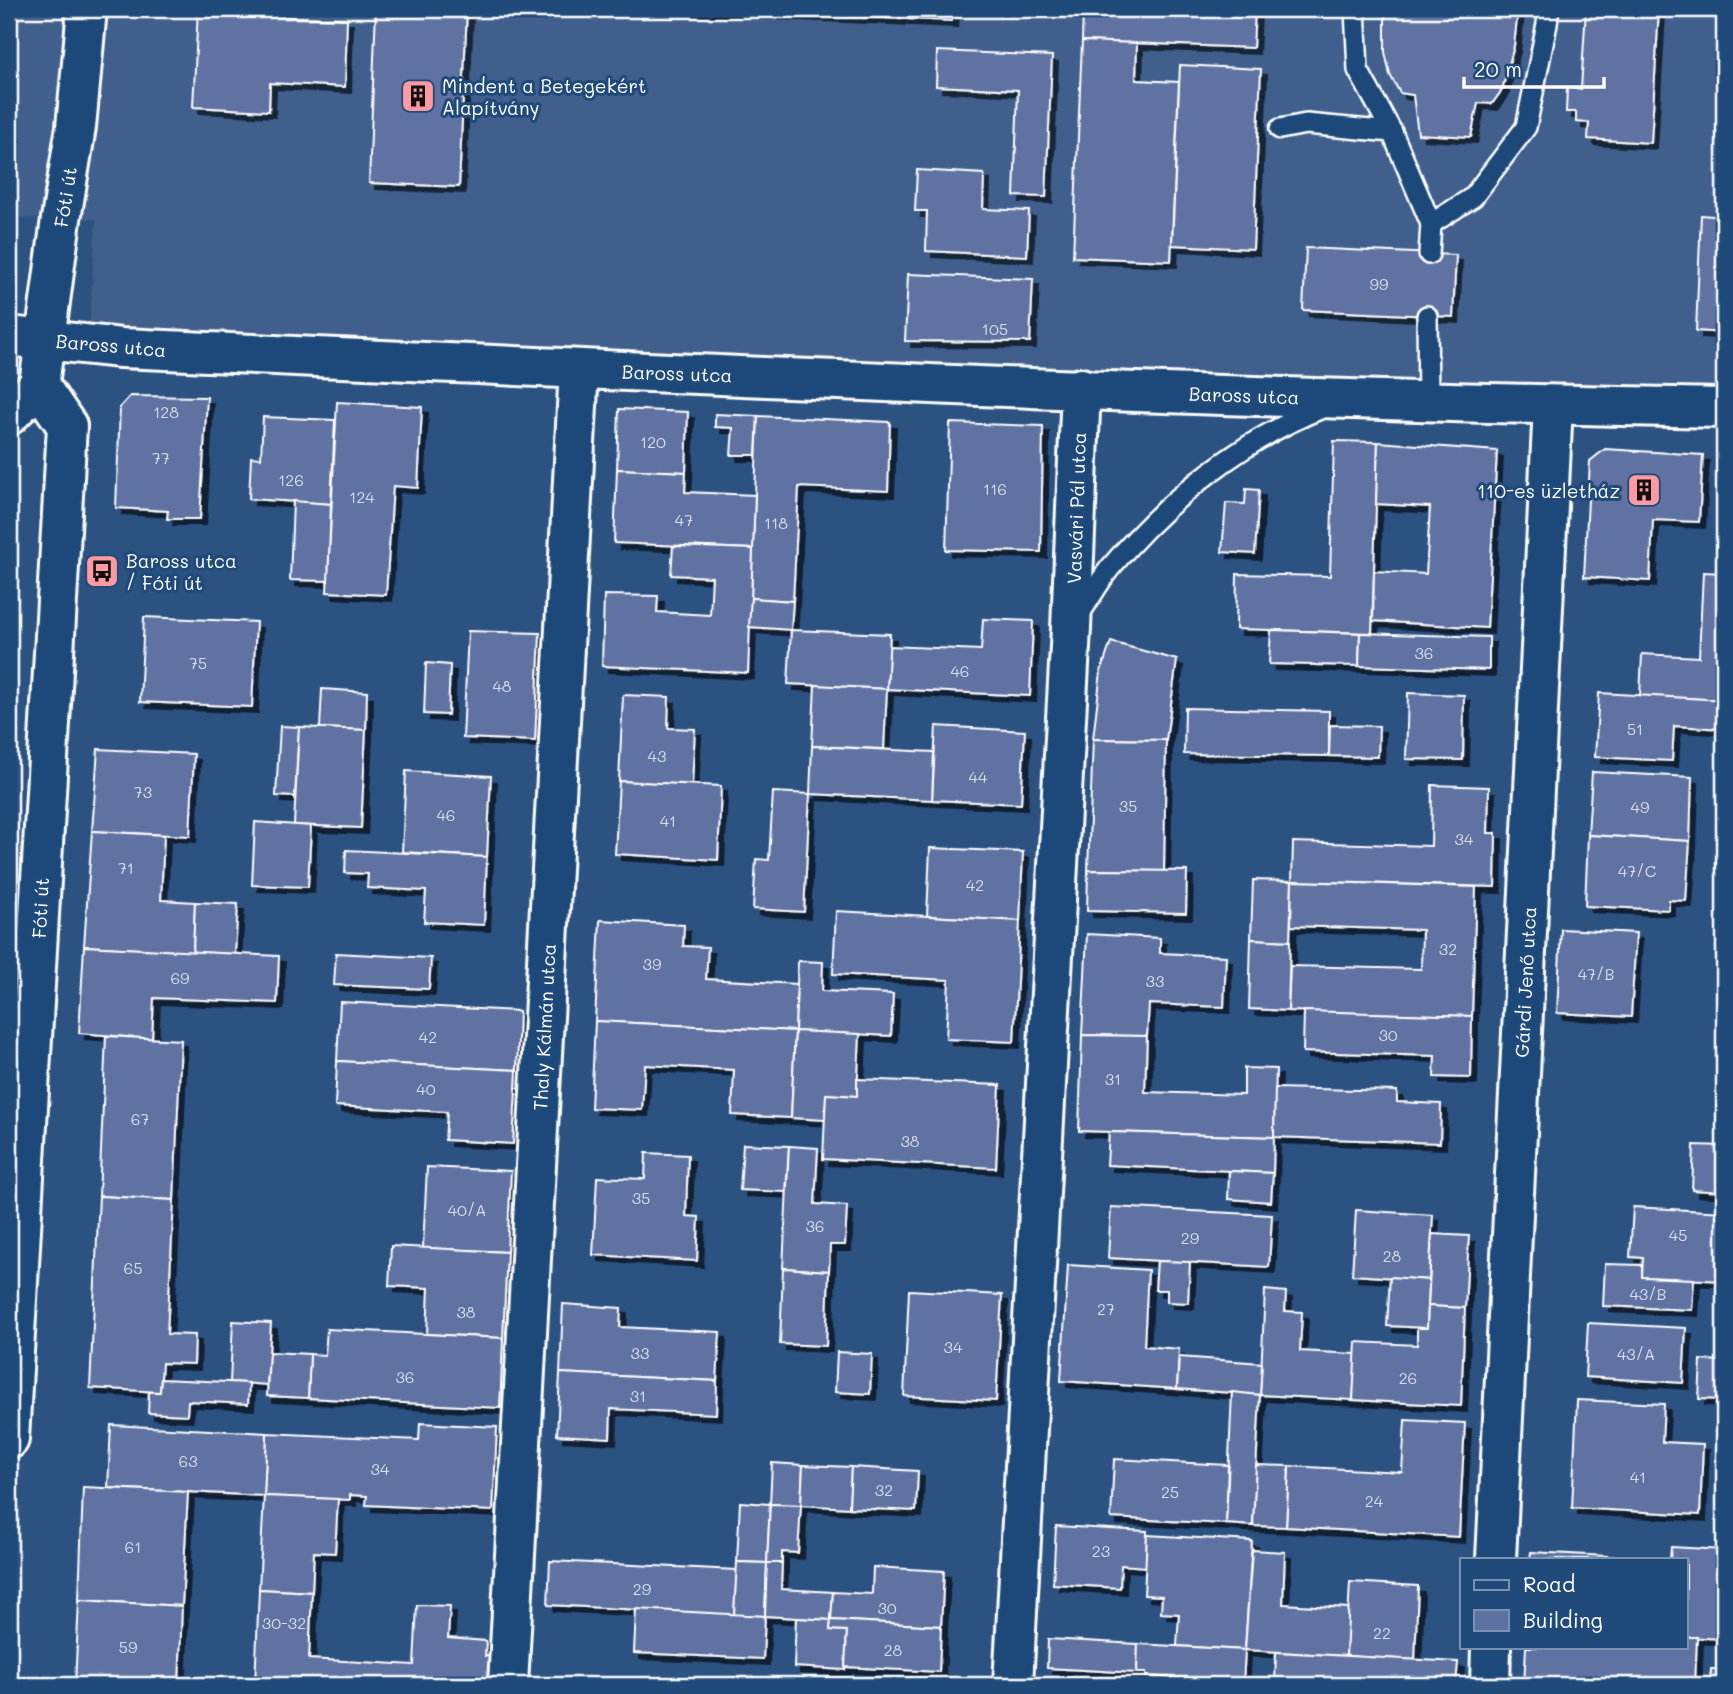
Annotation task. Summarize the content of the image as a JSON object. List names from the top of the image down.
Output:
{
  "streets": {
    "street": [
      "Fóti út",
      "Baross utca",
      "Vasvári Pál utca",
      "Gárdi Jenő utca",
      "Thaly Kálmán utca"
    ]
  },
  "crossings": [
    ["Fóti út", "Baross utca"],
    ["Baross utca", "Vasvári Pál utca"],
    ["Baross utca", "Gárdi Jenő utca"],
    ["Baross utca", "Thaly Kálmán utca"]
  ],
  "places": {
    "building": ["Mindent a Betegekért Alapítvány", "110-es üzletház"],
    "bus stop": ["Baross utca / Fóti út"]
  },
  "house_numbers": [
    "99",
    "105",
    "128",
    "120",
    "77",
    "126",
    "116",
    "124",
    "47",
    "118",
    "36",
    "75",
    "46",
    "48",
    "51",
    "43",
    "44",
    "73",
    "35",
    "49",
    "46",
    "41",
    "34",
    "71",
    "47/C",
    "42",
    "32",
    "39",
    "47/B",
    "69",
    "33",
    "30",
    "42",
    "31",
    "40",
    "67",
    "38",
    "35",
    "40/A",
    "36",
    "45",
    "29",
    "28",
    "65",
    "43/B",
    "27",
    "38",
    "34",
    "33",
    "43/A",
    "36",
    "26",
    "31",
    "63",
    "34",
    "41",
    "32",
    "25",
    "24",
    "61",
    "23",
    "29",
    "30",
    "30-32",
    "22",
    "59",
    "28"
  ],
  "legend": ["Road", "Building"],
  "scale_bar": "20 m"
}
